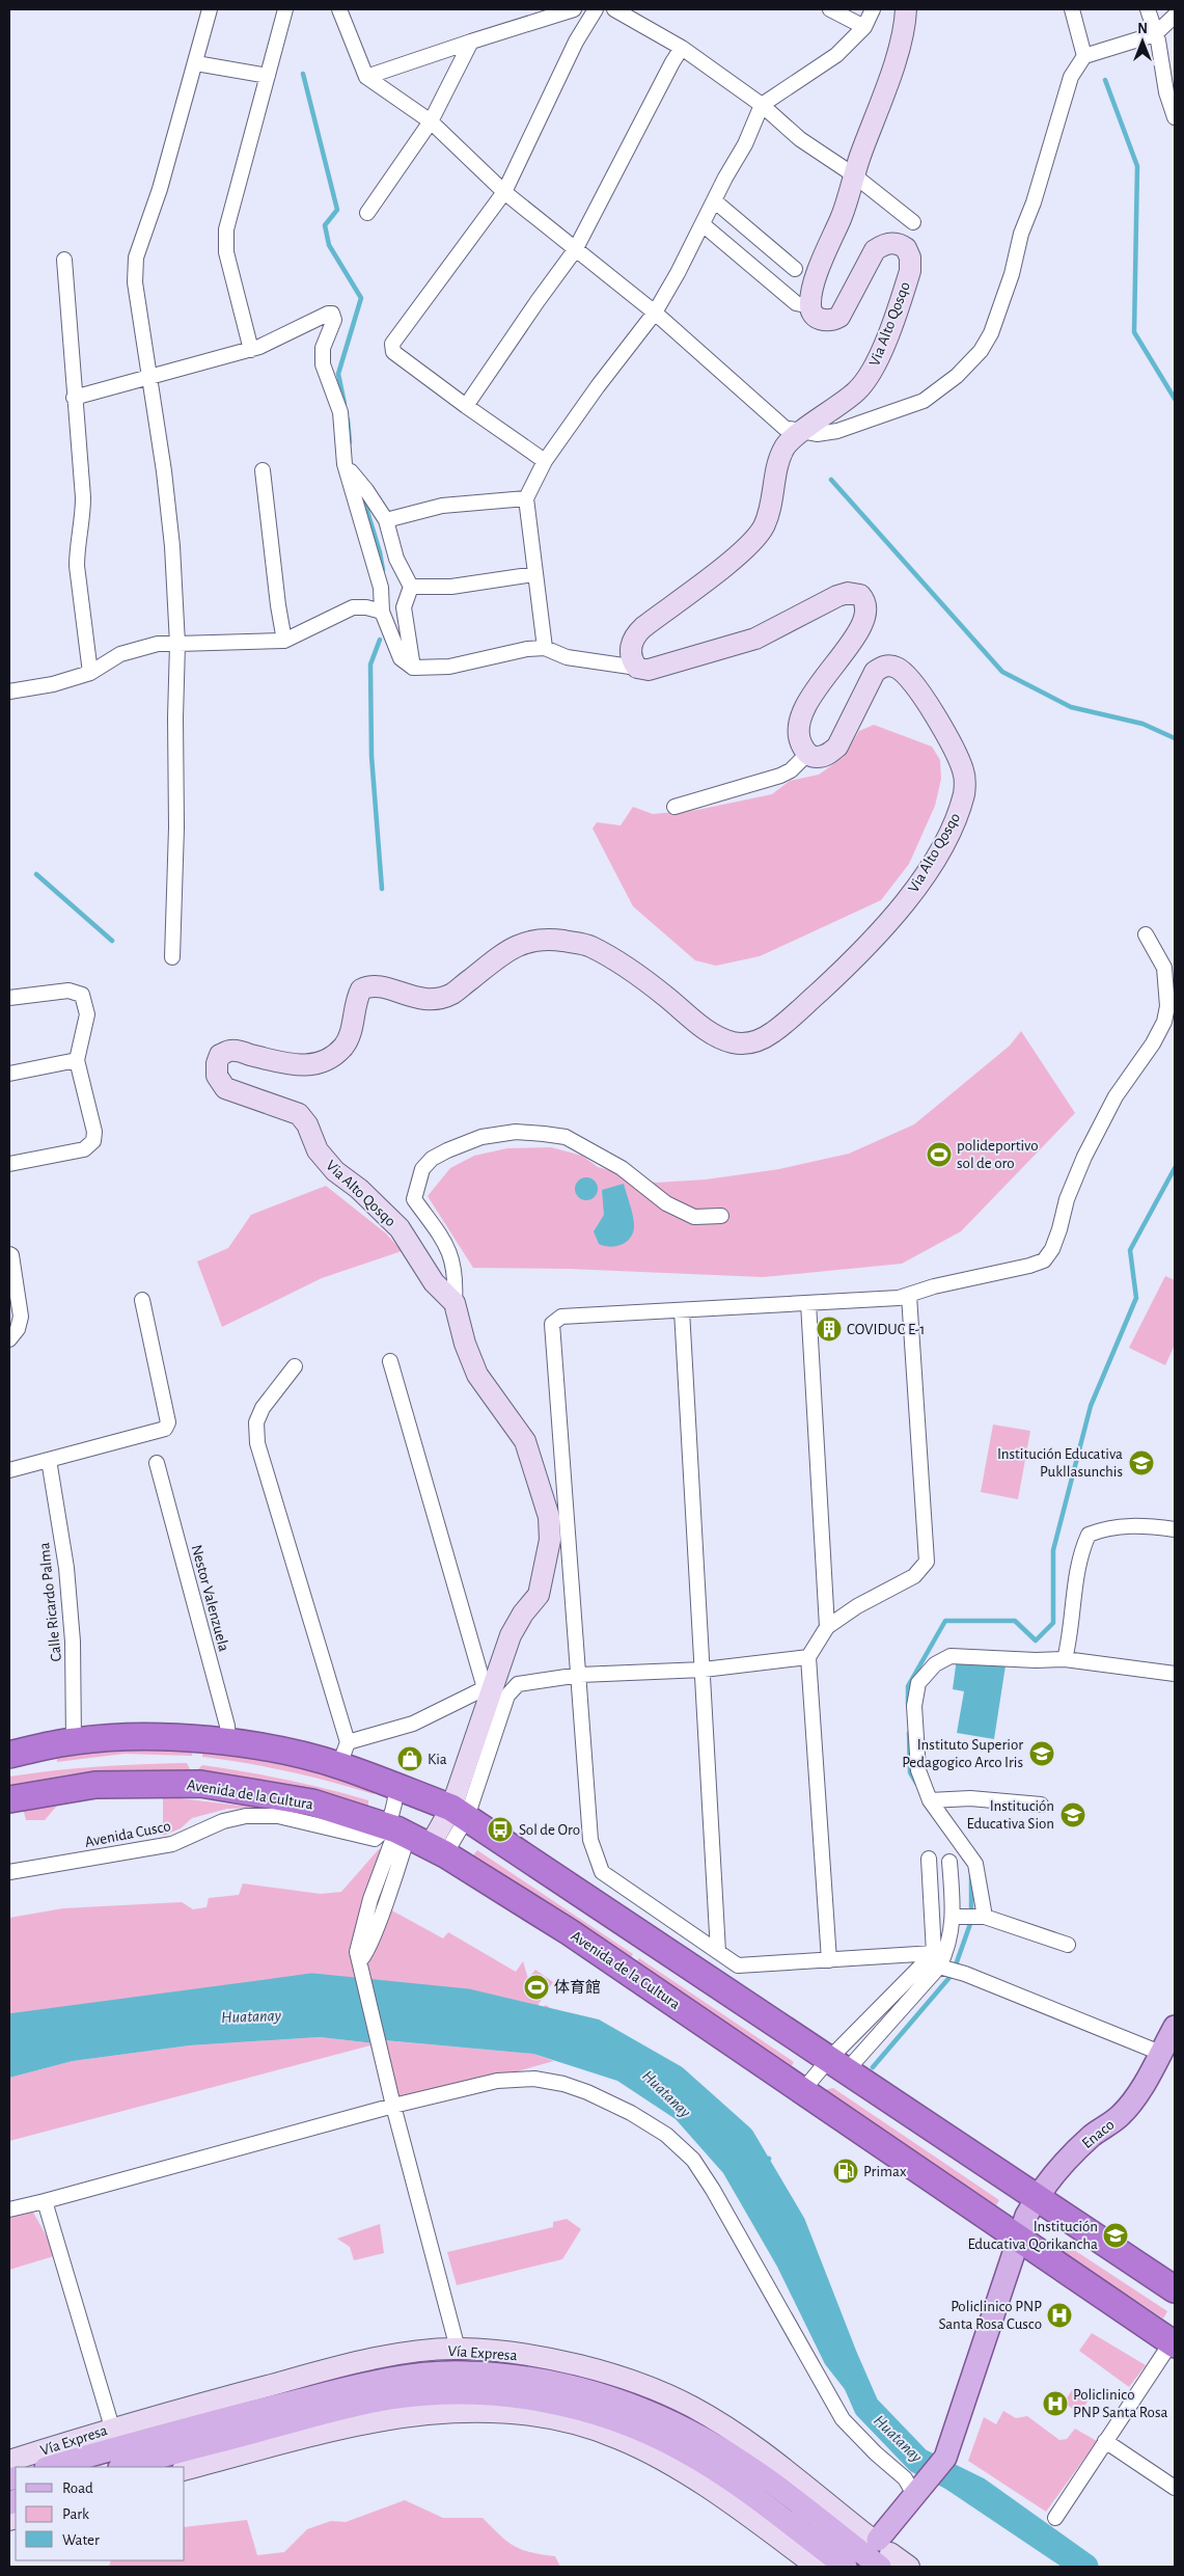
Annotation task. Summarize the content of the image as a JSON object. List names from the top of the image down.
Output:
{
  "streets": {
    "highway": ["Avenida de la Cultura"],
    "main road": ["Enaco", "Vía Expresa"],
    "street": [
      "Via Alto Qosqo",
      "Nestor Valenzuela",
      "Calle Ricardo Palma",
      "Avenida Cusco"
    ]
  },
  "crossings": [
    ["Avenida de la Cultura", "Avenida Cusco"],
    ["Avenida de la Cultura", "Enaco"],
    ["Enaco", "Vía Expresa"]
  ],
  "water": ["Huatanay"],
  "places": {
    "sports": ["polideportivo sol de oro", "体育館"],
    "building": ["COVIDUC E-1"],
    "school or university": [
      "Institución Educativa Pukllasunchis",
      "Instituto Superior Pedagogico Arco Iris",
      "Institución Educativa Sion",
      "Institución Educativa Qorikancha"
    ],
    "shop": ["Kia"],
    "bus stop": ["Sol de Oro"],
    "fuel station": ["Primax"],
    "hospital": ["Policlinico PNP Santa Rosa Cusco", "Policlinico PNP Santa Rosa"]
  },
  "legend": ["Road", "Park", "Water"],
  "north": "top"
}
